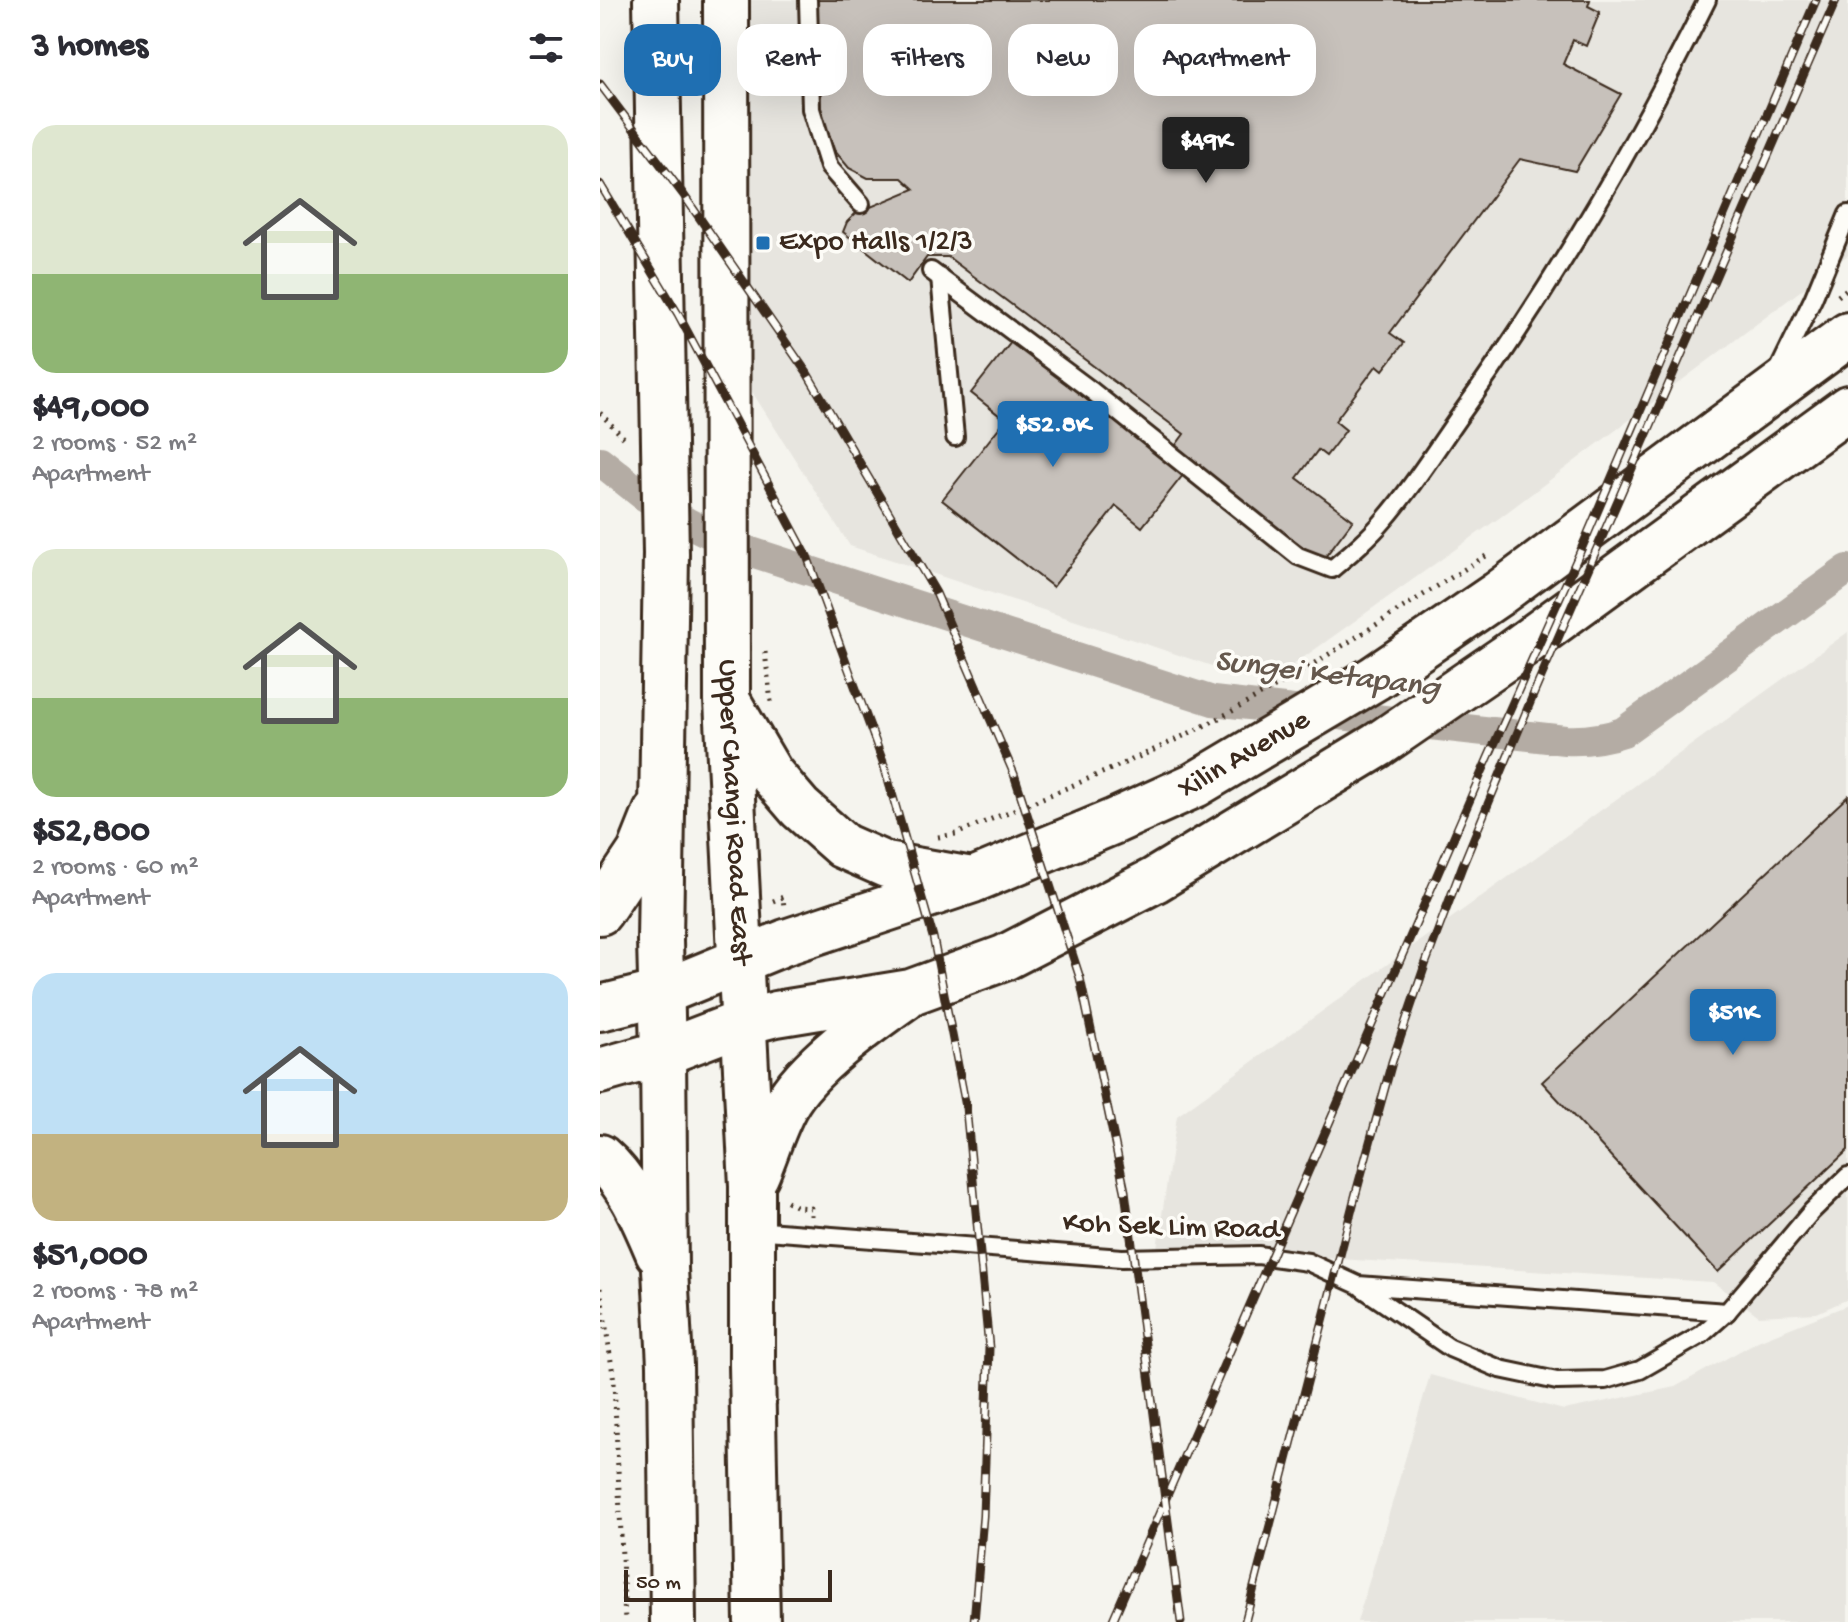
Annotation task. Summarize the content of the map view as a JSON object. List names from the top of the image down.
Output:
{
  "streets": {
    "main road": ["Xilin Avenue", "Upper Changi Road East"],
    "lane": ["Koh Sek Lim Road"]
  },
  "crossings": [
    ["Xilin Avenue", "Upper Changi Road East"],
    ["Upper Changi Road East", "Koh Sek Lim Road"]
  ],
  "water": ["Sungei Ketapang"],
  "places": {
    "transit": ["Expo Halls 1/2/3"]
  },
  "scale_bar": "50 m",
  "page": {
    "heading": "3 homes",
    "chip": [
      "Buy",
      "Rent",
      "Filters",
      "New",
      "Apartment"
    ],
    "list": [
      {
        "name": "$49,000",
        "note": "2 rooms · 52 m² · Apartment"
      },
      {
        "name": "$52,800",
        "note": "2 rooms · 60 m² · Apartment"
      },
      {
        "name": "$51,000",
        "note": "2 rooms · 78 m² · Apartment"
      }
    ],
    "price": ["$49K", "$52.8K", "$51K"],
    "scale": "50 m"
  }
}
